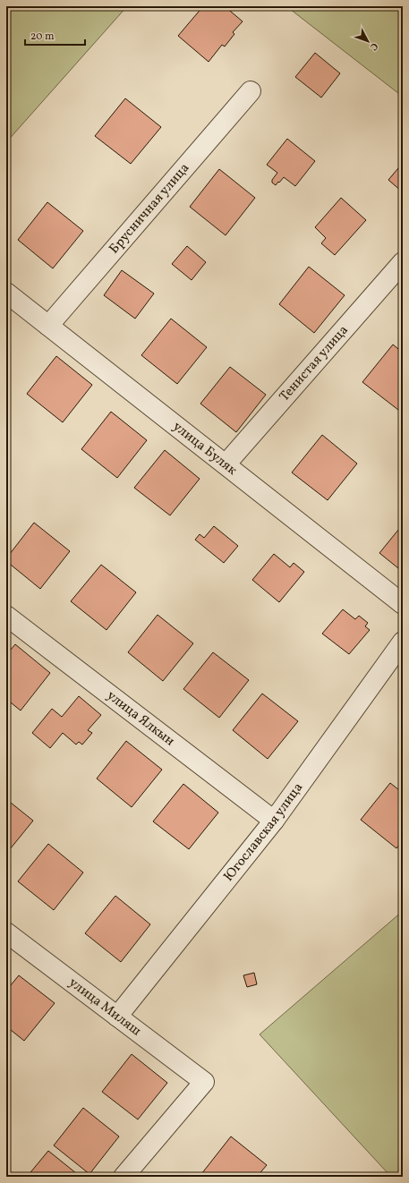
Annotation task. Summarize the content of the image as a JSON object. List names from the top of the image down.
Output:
{
  "streets": {
    "street": [
      "Брусничная улица",
      "Тенистая улица",
      "улица Буляк",
      "улица Ялкын",
      "Югославская улица",
      "улица Миляш"
    ]
  },
  "crossings": [
    ["Брусничная улица", "улица Буляк"],
    ["Тенистая улица", "улица Буляк"],
    ["улица Ялкын", "Югославская улица"],
    ["Югославская улица", "улица Миляш"]
  ],
  "scale_bar": "20 m",
  "north": "bottom right"
}
